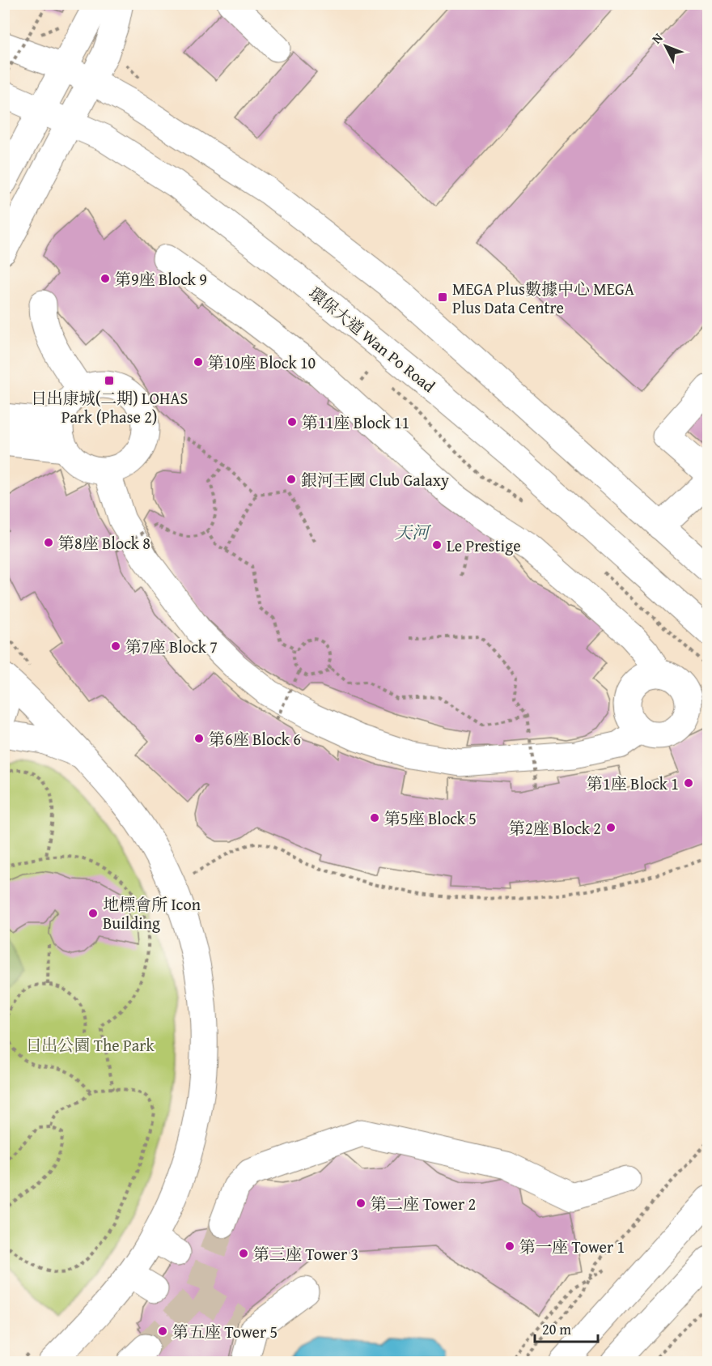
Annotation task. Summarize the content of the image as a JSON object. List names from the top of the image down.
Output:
{
  "streets": {
    "main road": ["環保大道 Wan Po Road"]
  },
  "water": ["天河"],
  "parks": ["日出公園 The Park"],
  "places": {
    "other": [
      "第9座 Block 9",
      "第10座 Block 10",
      "第11座 Block 11",
      "銀河王國 Club Galaxy",
      "第8座 Block 8",
      "Le Prestige",
      "第7座 Block 7",
      "第6座 Block 6",
      "第1座 Block 1",
      "第5座 Block 5",
      "第2座 Block 2",
      "地標會所 Icon Building",
      "第二座 Tower 2",
      "第一座 Tower 1",
      "第三座 Tower 3",
      "第五座 Tower 5"
    ],
    "transit": ["MEGA Plus數據中心 MEGA Plus Data Centre", "日出康城(二期) LOHAS Park (Phase 2)"]
  },
  "scale_bar": "20 m",
  "north": "top left"
}
